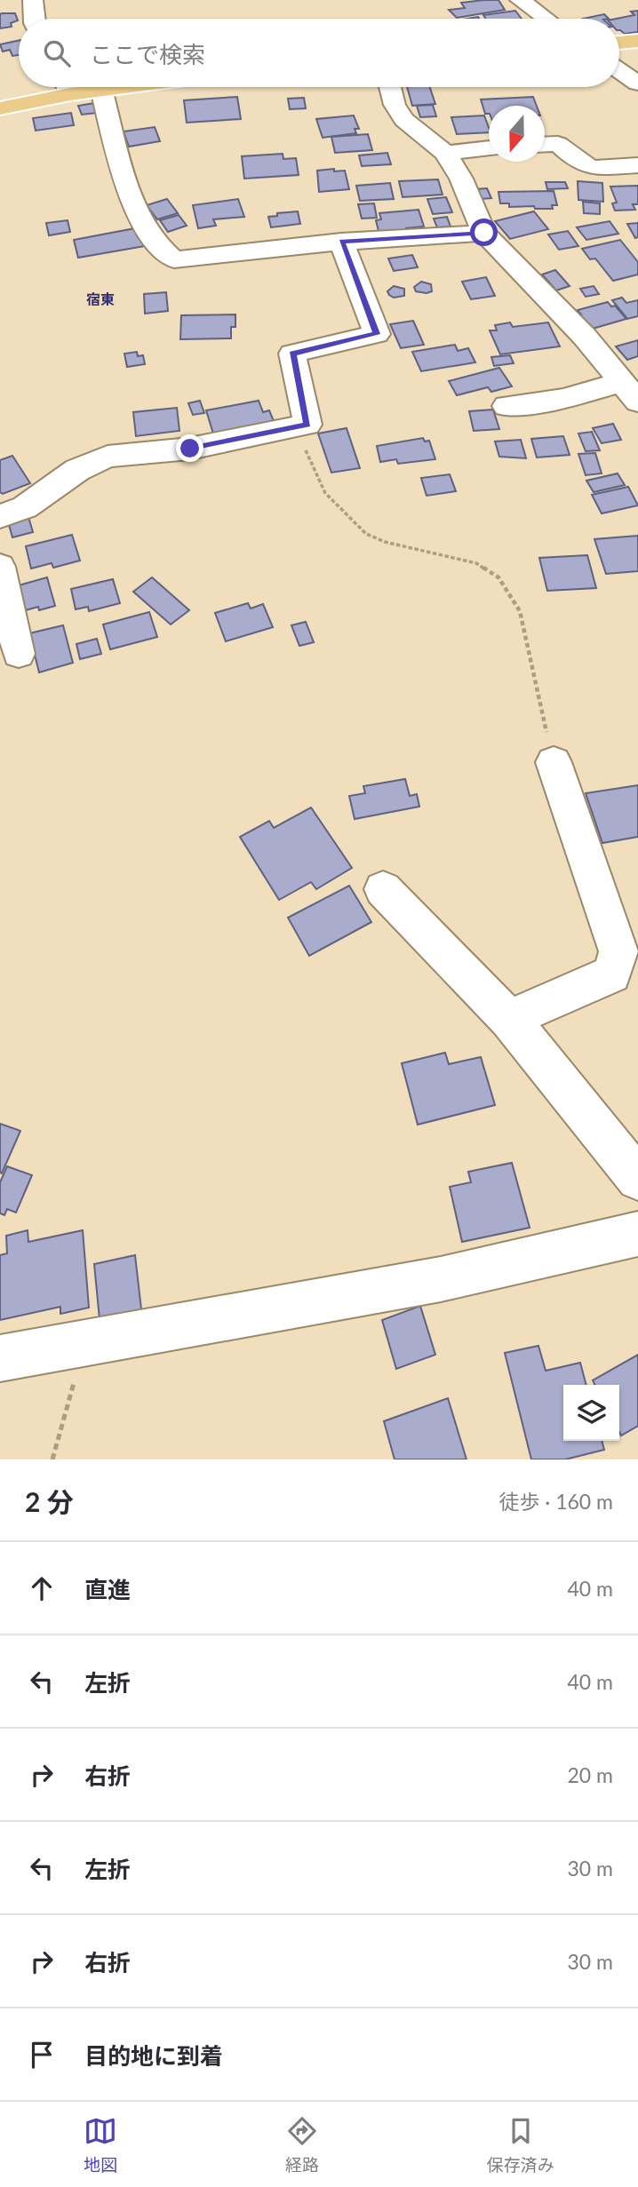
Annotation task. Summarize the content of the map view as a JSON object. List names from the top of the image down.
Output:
{
  "districts": ["宿東"],
  "north": "bottom",
  "page": {
    "search": "ここで検索",
    "heading": ["2 分", "徒歩 · 160 m"],
    "list": [
      ["直進", "40 m"],
      ["左折", "40 m"],
      ["右折", "20 m"],
      ["左折", "30 m"],
      ["右折", "30 m"],
      "目的地に到着"
    ],
    "nav": ["地図", "経路", "保存済み"]
  }
}
